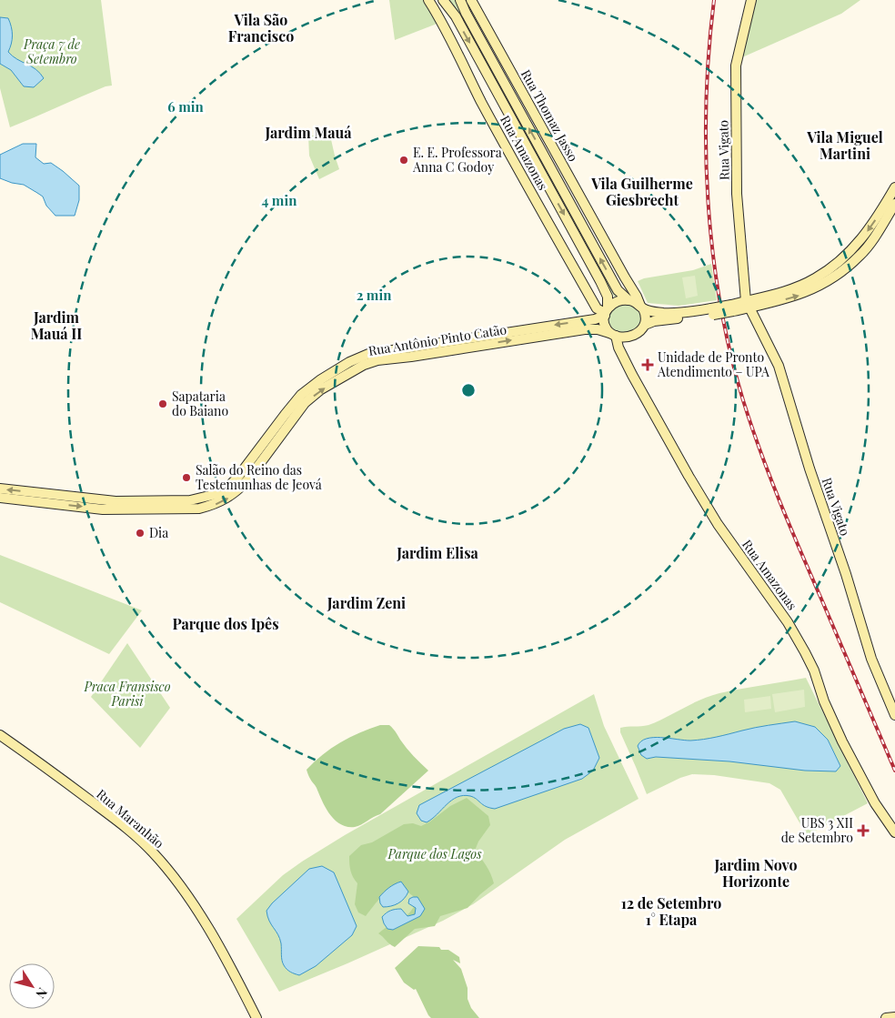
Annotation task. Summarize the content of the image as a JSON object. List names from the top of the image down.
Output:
{
  "streets": {
    "main road": [
      "Rua Thomaz Jasso",
      "Rua Vigato",
      "Rua Amazonas",
      "Rua Antônio Pinto Catão",
      "Rua Maranhão"
    ]
  },
  "crossings": [
    ["Rua Thomaz Jasso", "Rua Amazonas"],
    ["Rua Thomaz Jasso", "Rua Antônio Pinto Catão"],
    ["Rua Amazonas", "Rua Antônio Pinto Catão"]
  ],
  "districts": [
    "Vila São Francisco",
    "Jardim Mauá",
    "Vila Miguel Martini",
    "Vila Guilherme Giesbrecht",
    "Jardim Mauá II",
    "Jardim Elisa",
    "Jardim Zeni",
    "Parque dos Ipês",
    "Jardim Novo Horizonte",
    "12 de Setembro 1° Etapa"
  ],
  "parks": ["Praça 7 de Setembro", "Praca Fransisco Parisi", "Parque dos Lagos"],
  "places": {
    "other": [
      "E. E. Professora Anna C Godoy",
      "Sapataria do Baiano",
      "Salão do Reino das Testemunhas de Jeová",
      "Dia"
    ],
    "health": ["Unidade de Pronto Atendimento – UPA", "UBS 3 XII de Setembro"]
  },
  "north": "bottom right",
  "rings": ["6 min", "4 min", "2 min"]
}
